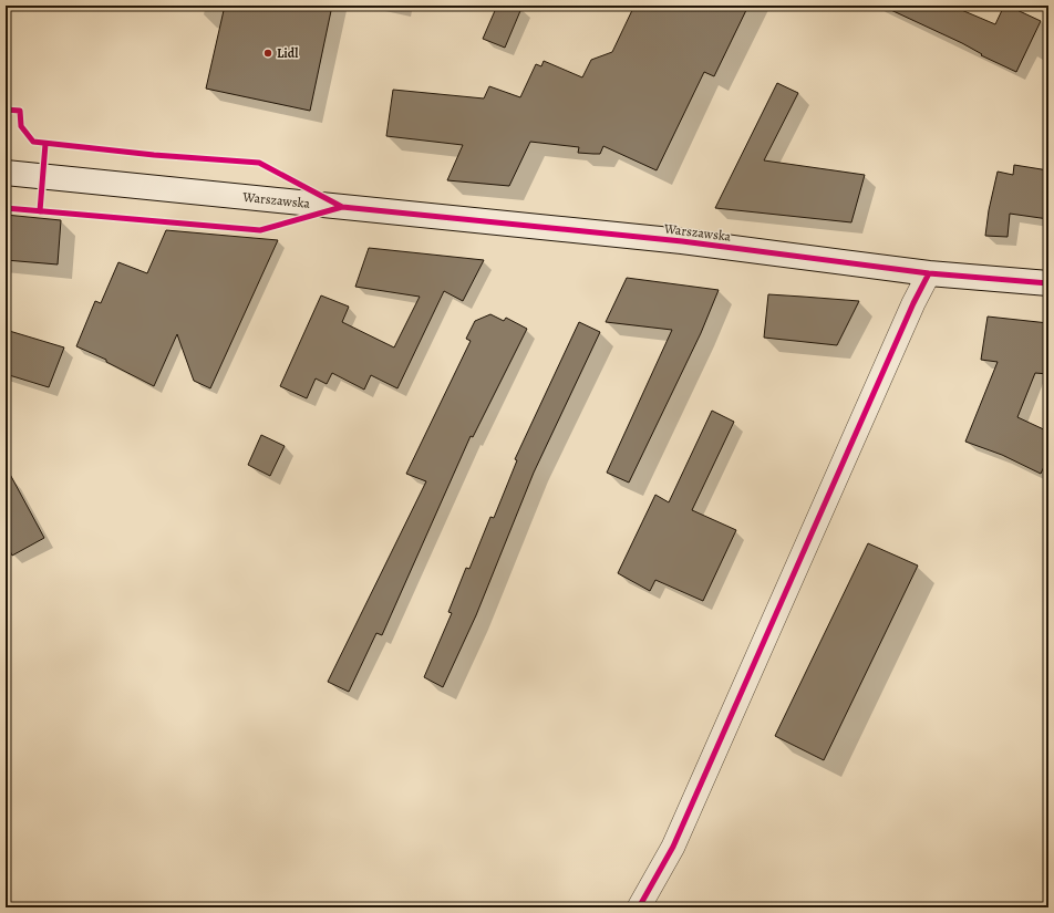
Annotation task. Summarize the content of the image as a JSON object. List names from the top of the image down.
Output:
{
  "streets": {
    "street": ["Warszawska"]
  },
  "places": ["Lidl"]
}
